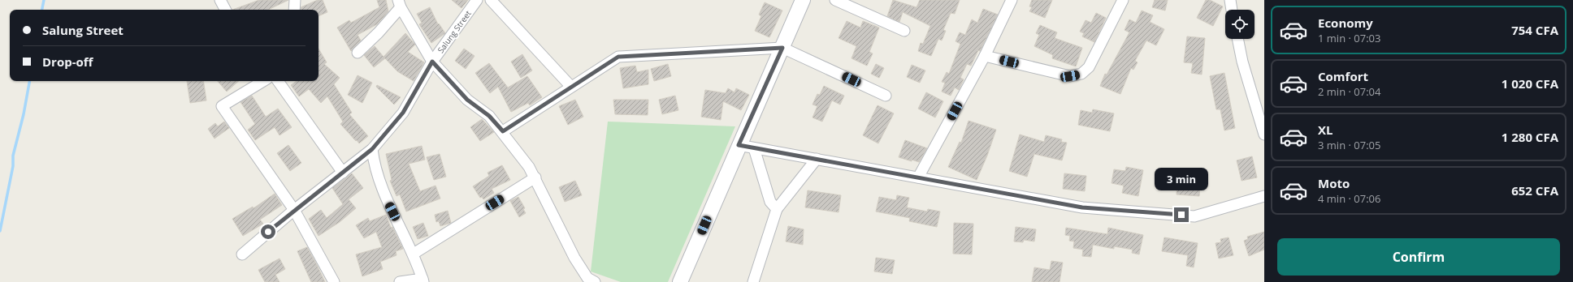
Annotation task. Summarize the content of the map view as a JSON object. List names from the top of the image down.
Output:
{
  "streets": {
    "street": ["Salung Street"]
  },
  "page": {
    "list": [
      {
        "name": "Economy",
        "note": "1 min · 07:03",
        "value": "754 CFA"
      },
      {
        "name": "Comfort",
        "note": "2 min · 07:04",
        "value": "1 020 CFA"
      },
      {
        "name": "XL",
        "note": "3 min · 07:05",
        "value": "1 280 CFA"
      },
      {
        "name": "Moto",
        "note": "4 min · 07:06",
        "value": "652 CFA"
      }
    ],
    "banner": ["Salung Street", "Drop-off"],
    "bubble": "3 min",
    "buttons": "Confirm"
  }
}
